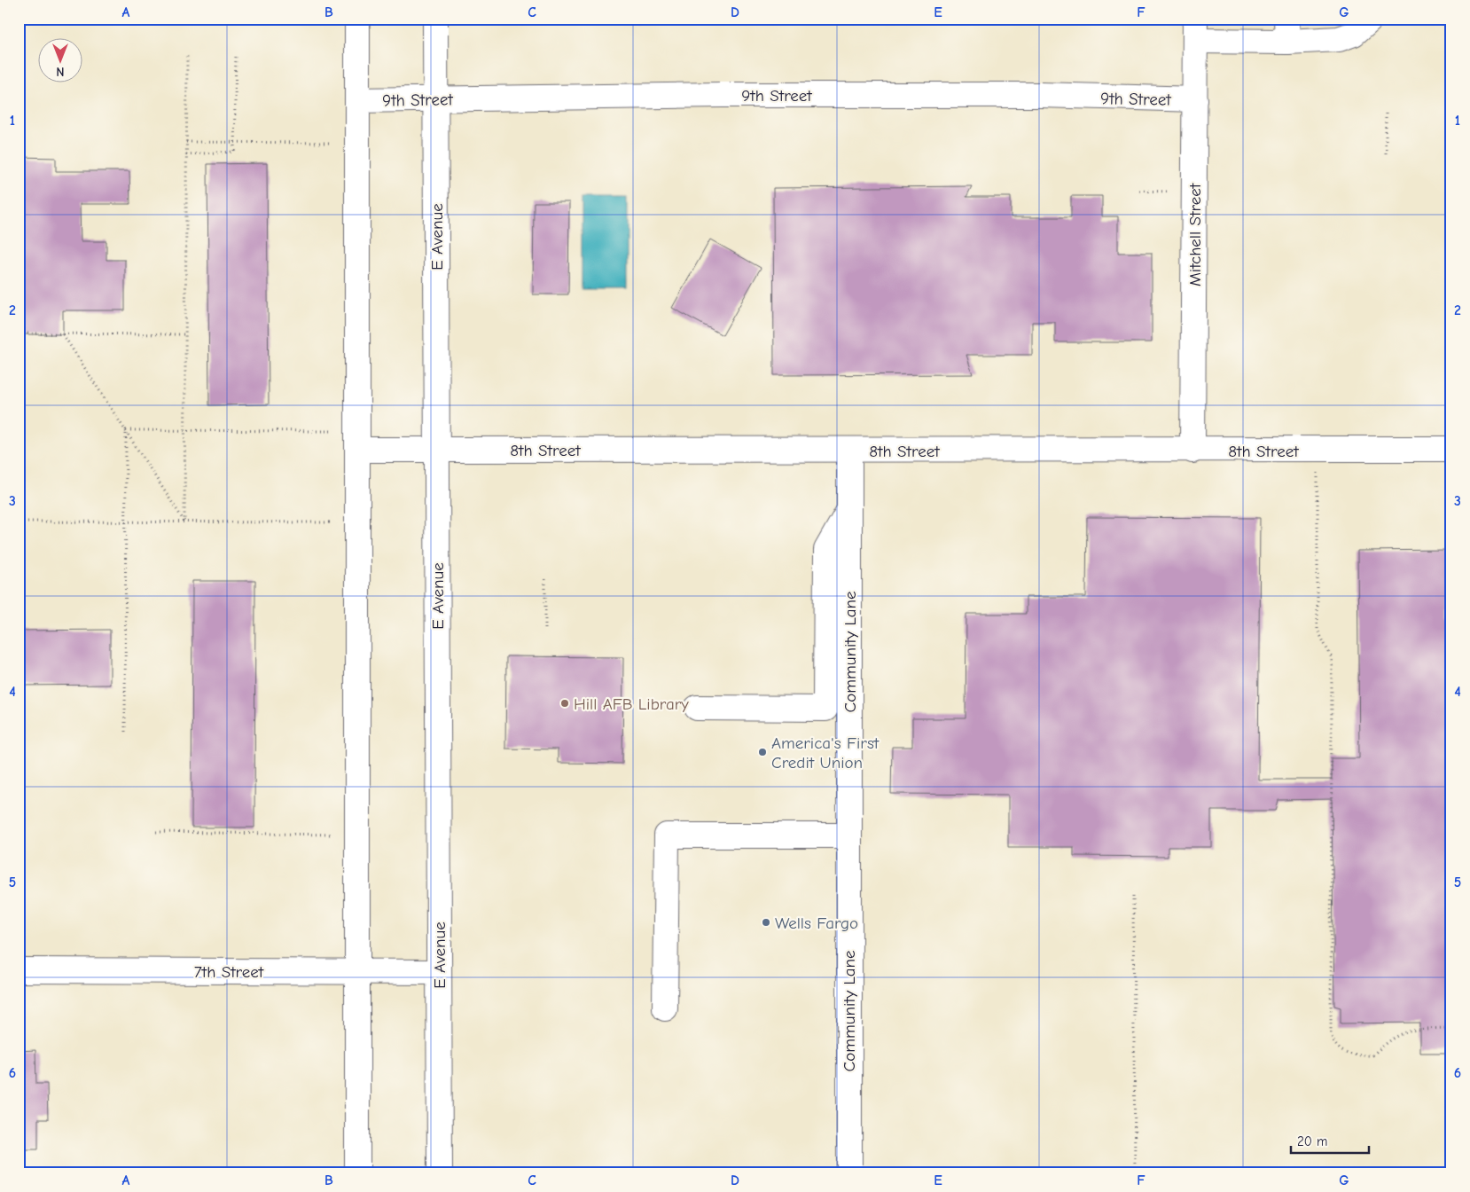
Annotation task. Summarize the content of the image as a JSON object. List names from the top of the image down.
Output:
{
  "streets": {
    "lane": [
      "9th Street",
      "Mitchell Street",
      "E Avenue",
      "8th Street",
      "Community Lane",
      "7th Street"
    ]
  },
  "crossings": [
    ["9th Street", "Mitchell Street"],
    ["9th Street", "E Avenue"],
    ["Mitchell Street", "8th Street"],
    ["E Avenue", "8th Street"],
    ["E Avenue", "7th Street"],
    ["8th Street", "Community Lane"]
  ],
  "places": ["Hill AFB Library", "America's First Credit Union", "Wells Fargo"],
  "scale_bar": "20 m",
  "north": "bottom",
  "grid": {
    "columns": [
      "A",
      "B",
      "C",
      "D",
      "E",
      "F",
      "G"
    ],
    "rows": [
      "1",
      "2",
      "3",
      "4",
      "5",
      "6"
    ]
  }
}
